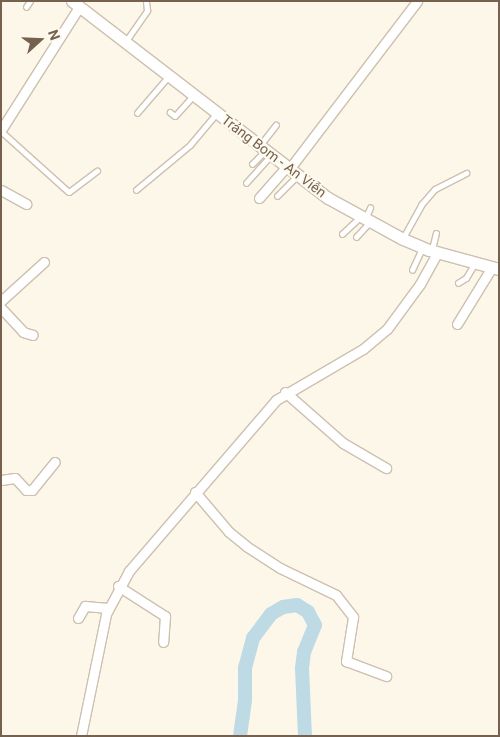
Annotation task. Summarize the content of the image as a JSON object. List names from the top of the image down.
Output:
{
  "streets": {
    "main road": ["Trảng Bom - An Viễn"]
  },
  "north": "right"
}
